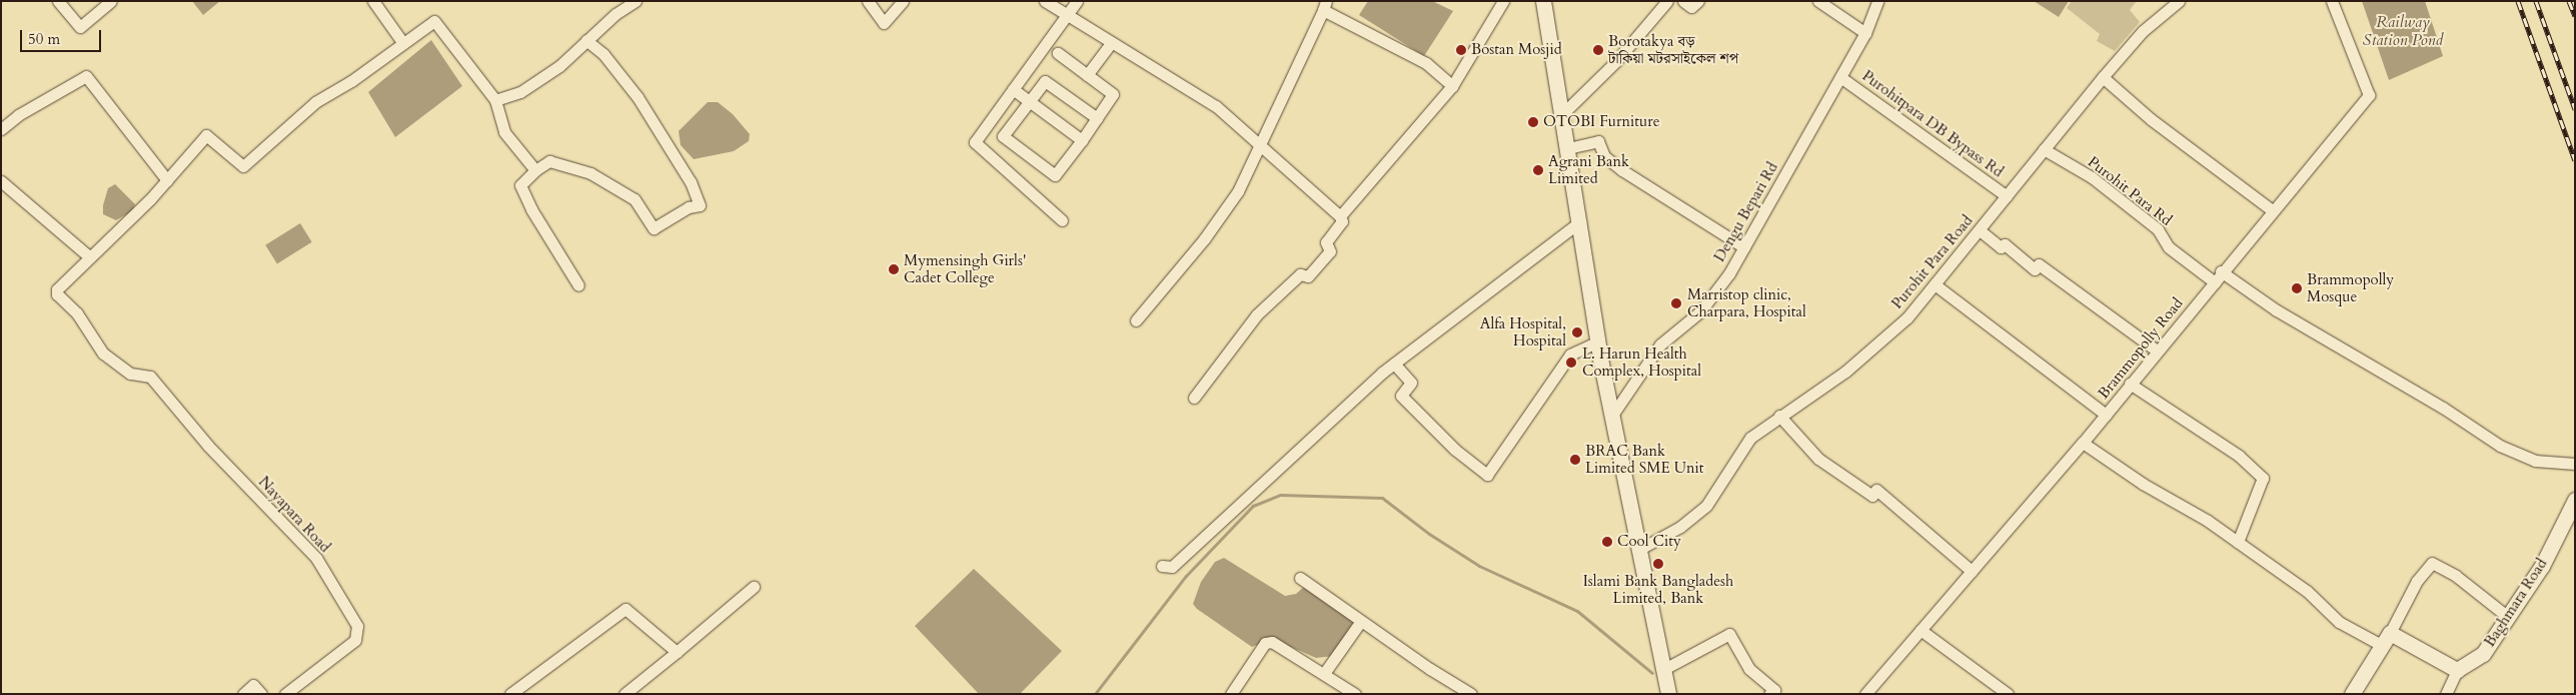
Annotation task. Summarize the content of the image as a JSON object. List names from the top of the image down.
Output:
{
  "streets": {
    "main road": ["Baghmara Road"],
    "street": [
      "Purohitpara DB Bypass Rd",
      "Purohit Para Rd",
      "Dengu Bepari Rd",
      "Purohit Para Road",
      "Brammopolly Road",
      "Nayapara Road"
    ]
  },
  "crossings": [
    ["Purohitpara DB Bypass Rd", "Dengu Bepari Rd"],
    ["Purohitpara DB Bypass Rd", "Purohit Para Road"],
    ["Purohit Para Rd", "Purohit Para Road"],
    ["Purohit Para Rd", "Brammopolly Road"]
  ],
  "water": ["Railway Station Pond"],
  "places": [
    "Bostan Mosjid",
    "Borotakya বড় টাকিয়া মটরসাইকেল শপ",
    "OTOBI Furniture",
    "Agrani Bank Limited",
    "Mymensingh Girls' Cadet College",
    "Brammopolly Mosque",
    "Marristop clinic, Charpara, Hospital",
    "Alfa Hospital, Hospital",
    "L. Harun Health Complex, Hospital",
    "BRAC Bank Limited SME Unit",
    "Cool City",
    "Islami Bank Bangladesh Limited, Bank"
  ],
  "scale_bar": "50 m"
}
